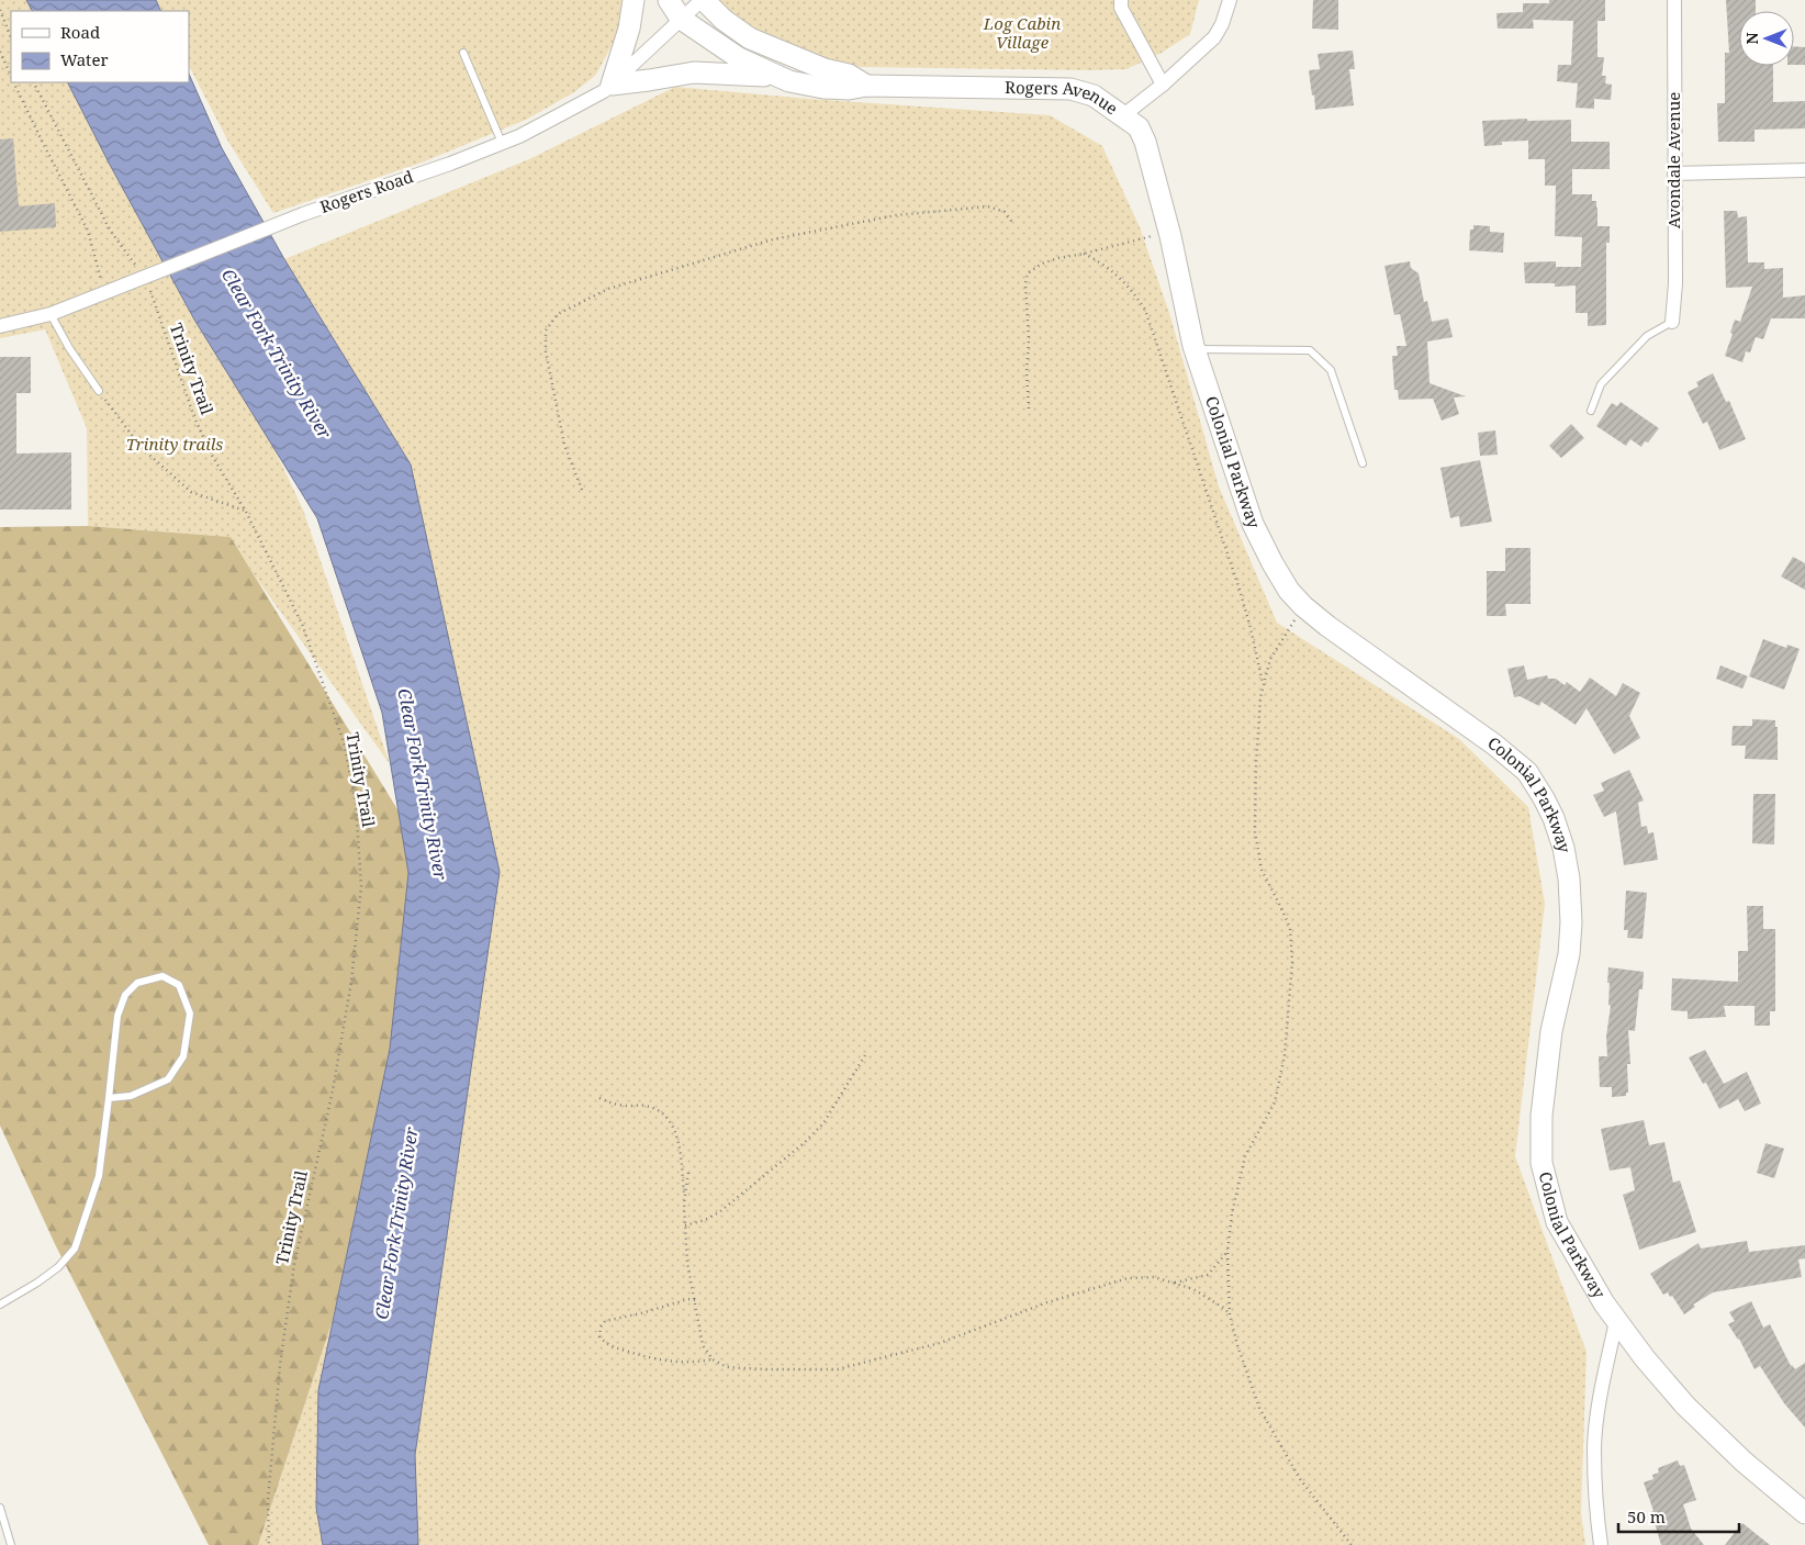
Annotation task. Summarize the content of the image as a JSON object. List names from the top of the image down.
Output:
{
  "streets": {
    "street": [
      "Rogers Avenue",
      "Avondale Avenue",
      "Rogers Road",
      "Colonial Parkway"
    ],
    "path": ["Trinity Trail"]
  },
  "crossings": [
    ["Rogers Avenue", "Rogers Road"],
    ["Rogers Avenue", "Colonial Parkway"]
  ],
  "water": ["Clear Fork Trinity River"],
  "parks": ["Log Cabin Village", "Trinity trails"],
  "legend": ["Road", "Water"],
  "scale_bar": "50 m",
  "north": "left"
}
